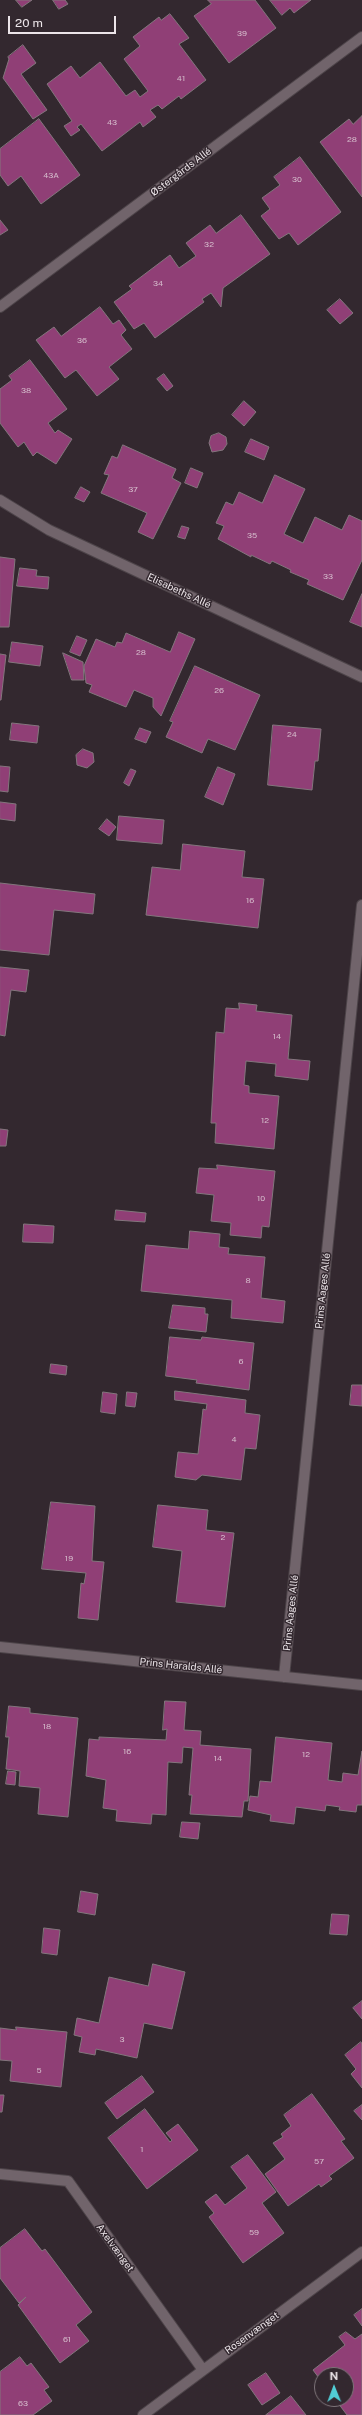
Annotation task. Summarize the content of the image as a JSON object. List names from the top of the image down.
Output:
{
  "streets": {
    "street": [
      "Østergårds Allé",
      "Elisabeths Allé",
      "Prins Aages Allé",
      "Prins Haralds Allé",
      "Axelvænget",
      "Rosenvænget"
    ]
  },
  "crossings": [
    ["Prins Aages Allé", "Prins Haralds Allé"],
    ["Axelvænget", "Rosenvænget"]
  ],
  "house_numbers": [
    "39",
    "41",
    "43",
    "28",
    "43A",
    "30",
    "32",
    "34",
    "36",
    "38",
    "37",
    "35",
    "33",
    "28",
    "26",
    "24",
    "16",
    "14",
    "12",
    "10",
    "8",
    "6",
    "4",
    "2",
    "19",
    "18",
    "16",
    "12",
    "14",
    "3",
    "5",
    "1",
    "57",
    "59",
    "61",
    "63"
  ],
  "scale_bar": "20 m",
  "north": "top"
}
